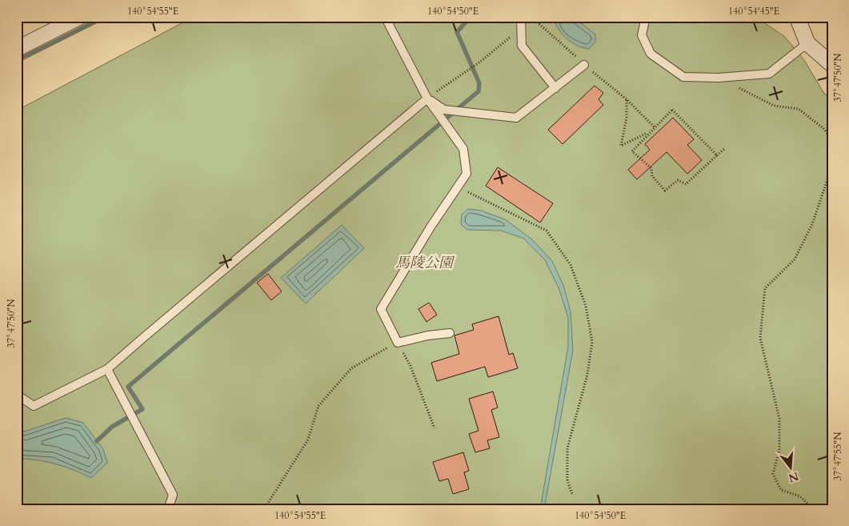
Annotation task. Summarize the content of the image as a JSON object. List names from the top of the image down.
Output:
{
  "parks": ["馬陵公園"],
  "north": "bottom",
  "coordinates": [
    "140°54'55\"E",
    "140°54'50\"E",
    "140°54'45\"E",
    "37°47'50\"N",
    "37°47'55\"N"
  ]
}
